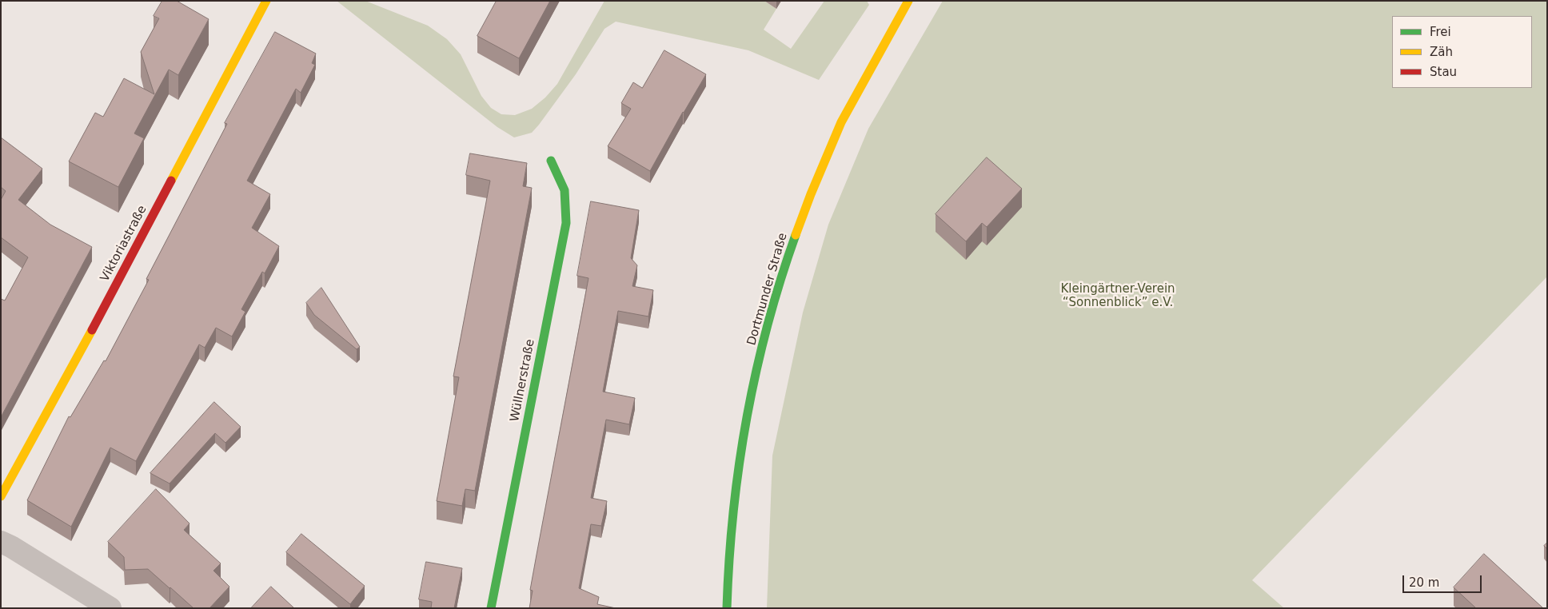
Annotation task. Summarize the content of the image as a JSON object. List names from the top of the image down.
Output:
{
  "streets": {
    "street": ["Viktoriastraße", "Dortmunder Straße", "Wüllnerstraße"]
  },
  "parks": ["Kleingärtner-Verein “Sonnenblick” e.V."],
  "legend": ["Frei", "Zäh", "Stau"],
  "scale_bar": "20 m"
}
